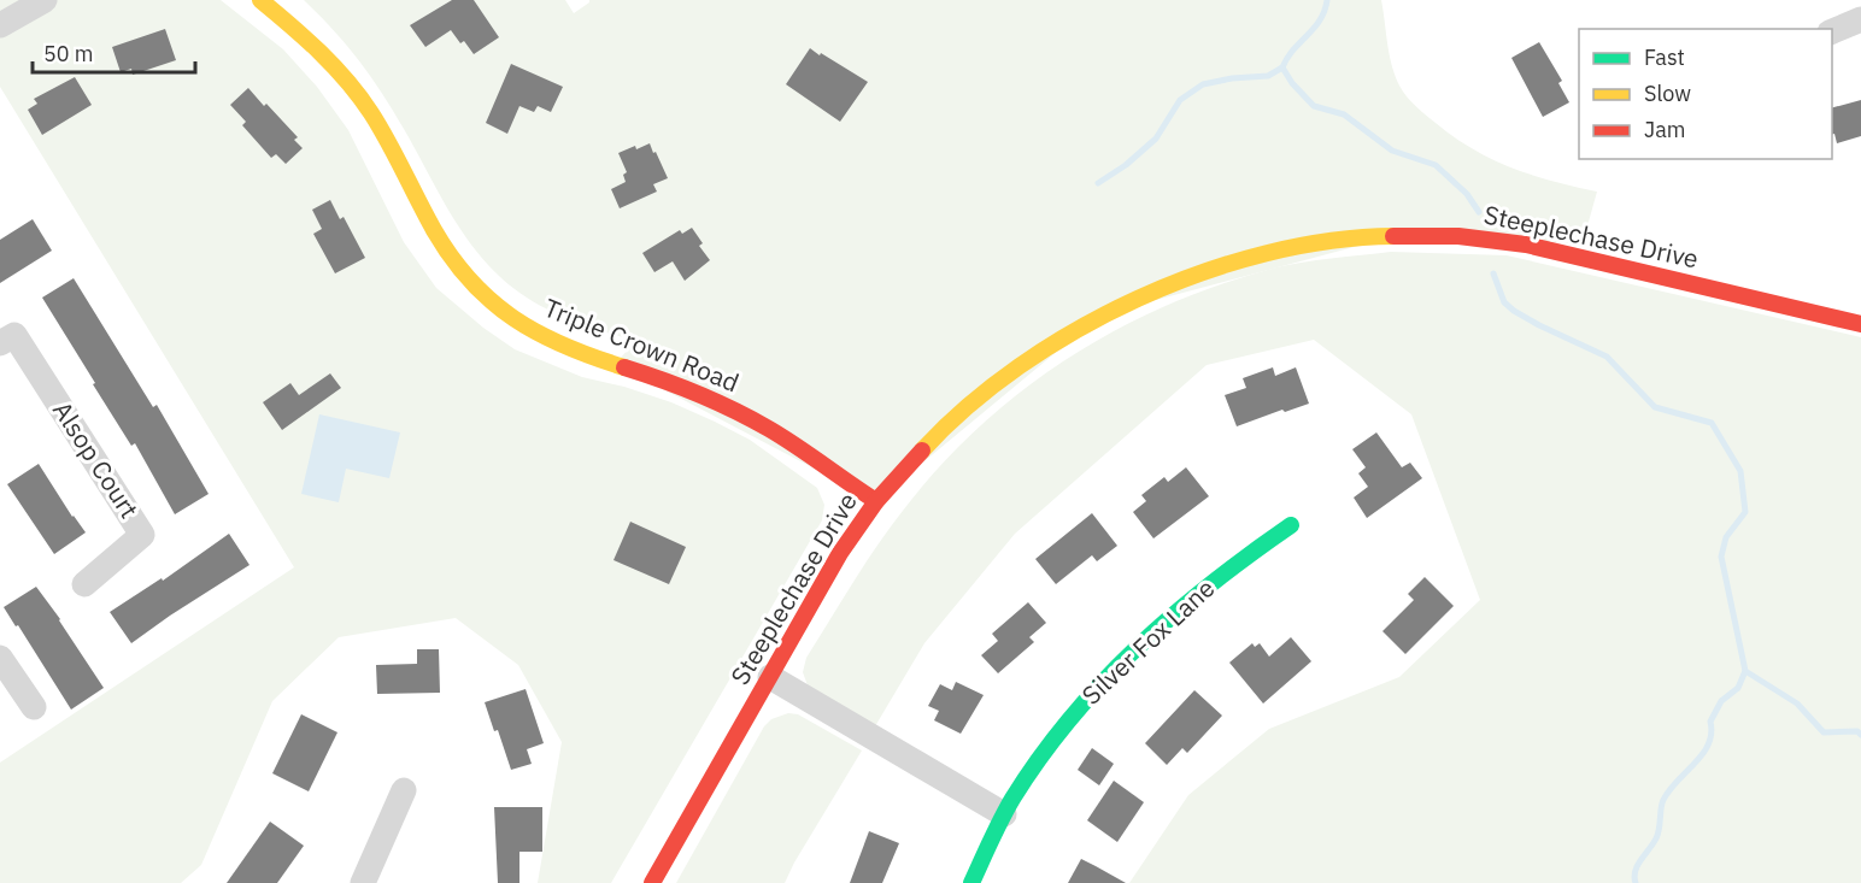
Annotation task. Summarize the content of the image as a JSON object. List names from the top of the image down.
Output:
{
  "streets": {
    "street": [
      "Steeplechase Drive",
      "Triple Crown Road",
      "Alsop Court",
      "Silver Fox Lane"
    ]
  },
  "crossings": [
    ["Steeplechase Drive", "Triple Crown Road"]
  ],
  "legend": ["Fast", "Slow", "Jam"],
  "scale_bar": "50 m"
}
